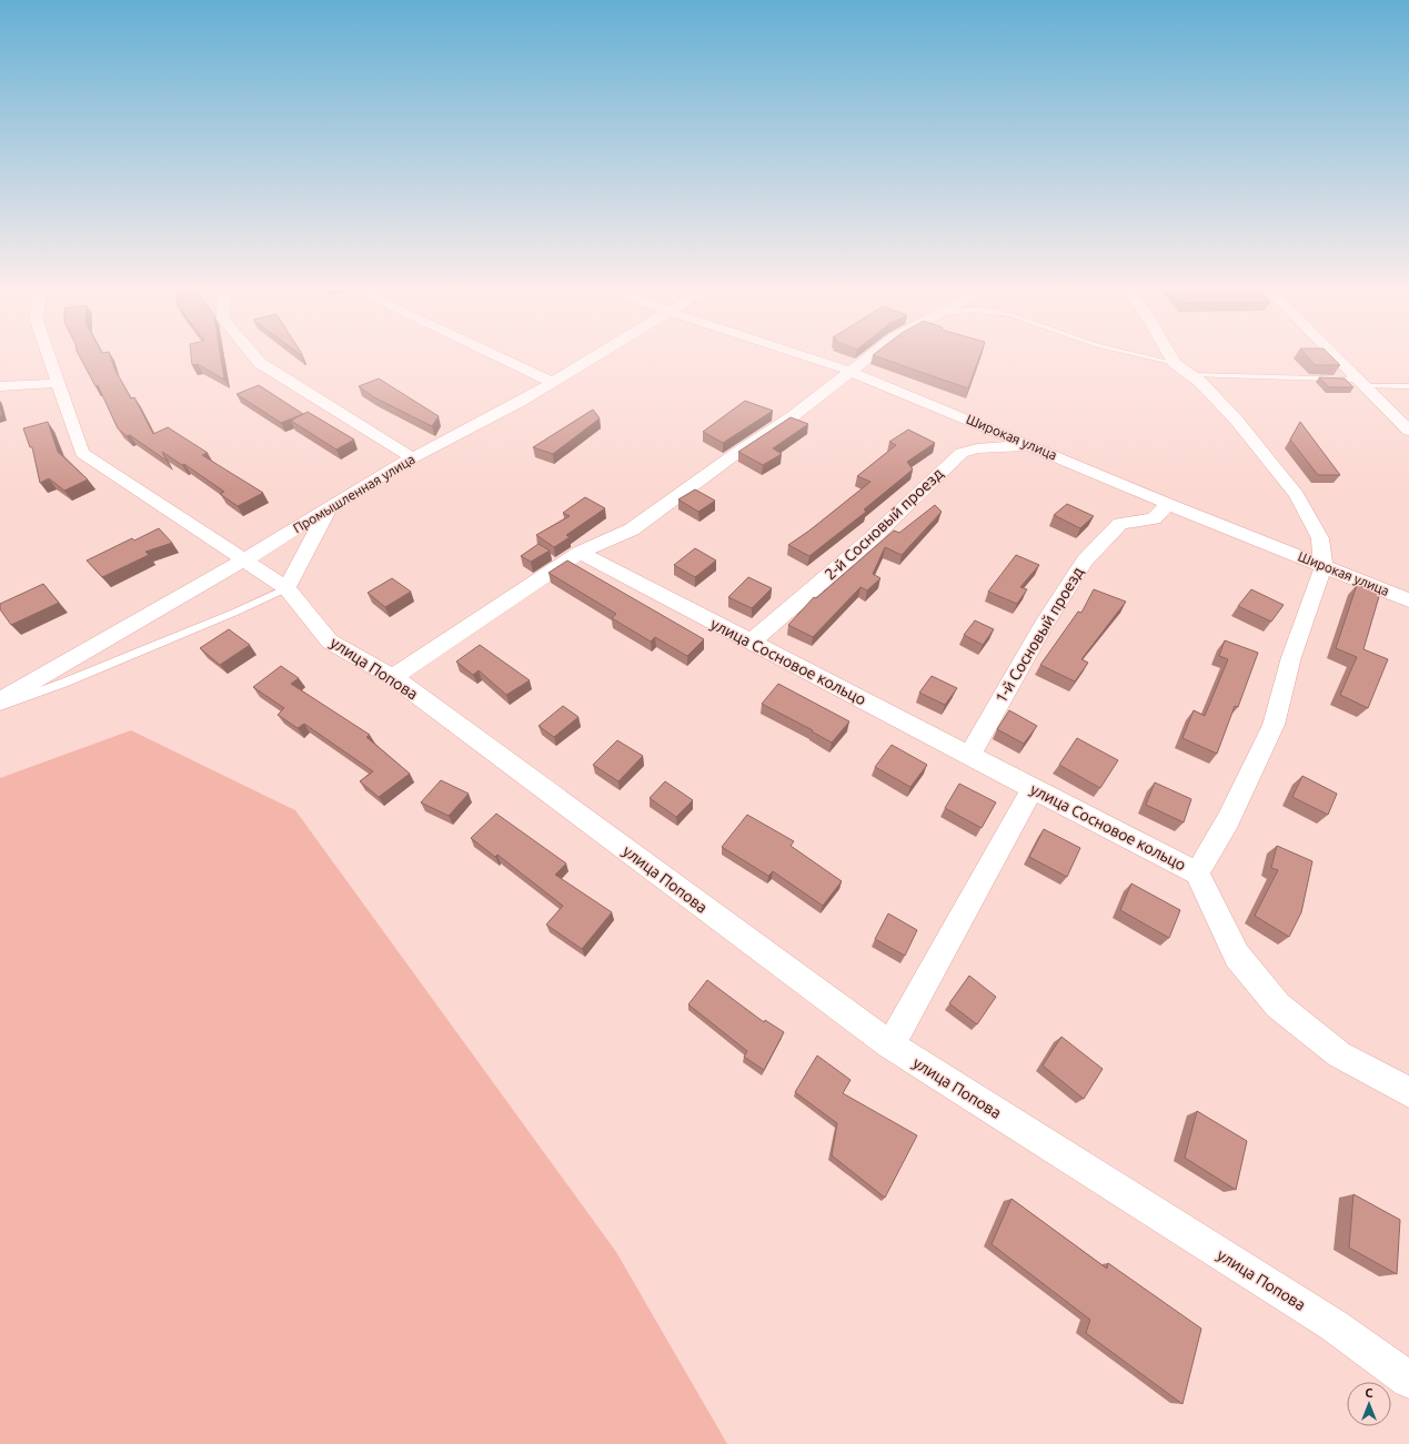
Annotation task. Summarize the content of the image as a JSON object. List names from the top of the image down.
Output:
{
  "streets": {
    "street": [
      "Широкая улица",
      "Промышленная улица",
      "2-й Сосновый проезд",
      "1-й Сосновый проезд",
      "улица Сосновое кольцо",
      "улица Попова"
    ]
  },
  "crossings": [
    ["Широкая улица", "2-й Сосновый проезд"],
    ["Широкая улица", "1-й Сосновый проезд"],
    ["Широкая улица", "улица Сосновое кольцо"],
    ["Промышленная улица", "улица Попова"],
    ["2-й Сосновый проезд", "улица Сосновое кольцо"],
    ["1-й Сосновый проезд", "улица Сосновое кольцо"]
  ],
  "north": "top"
}
